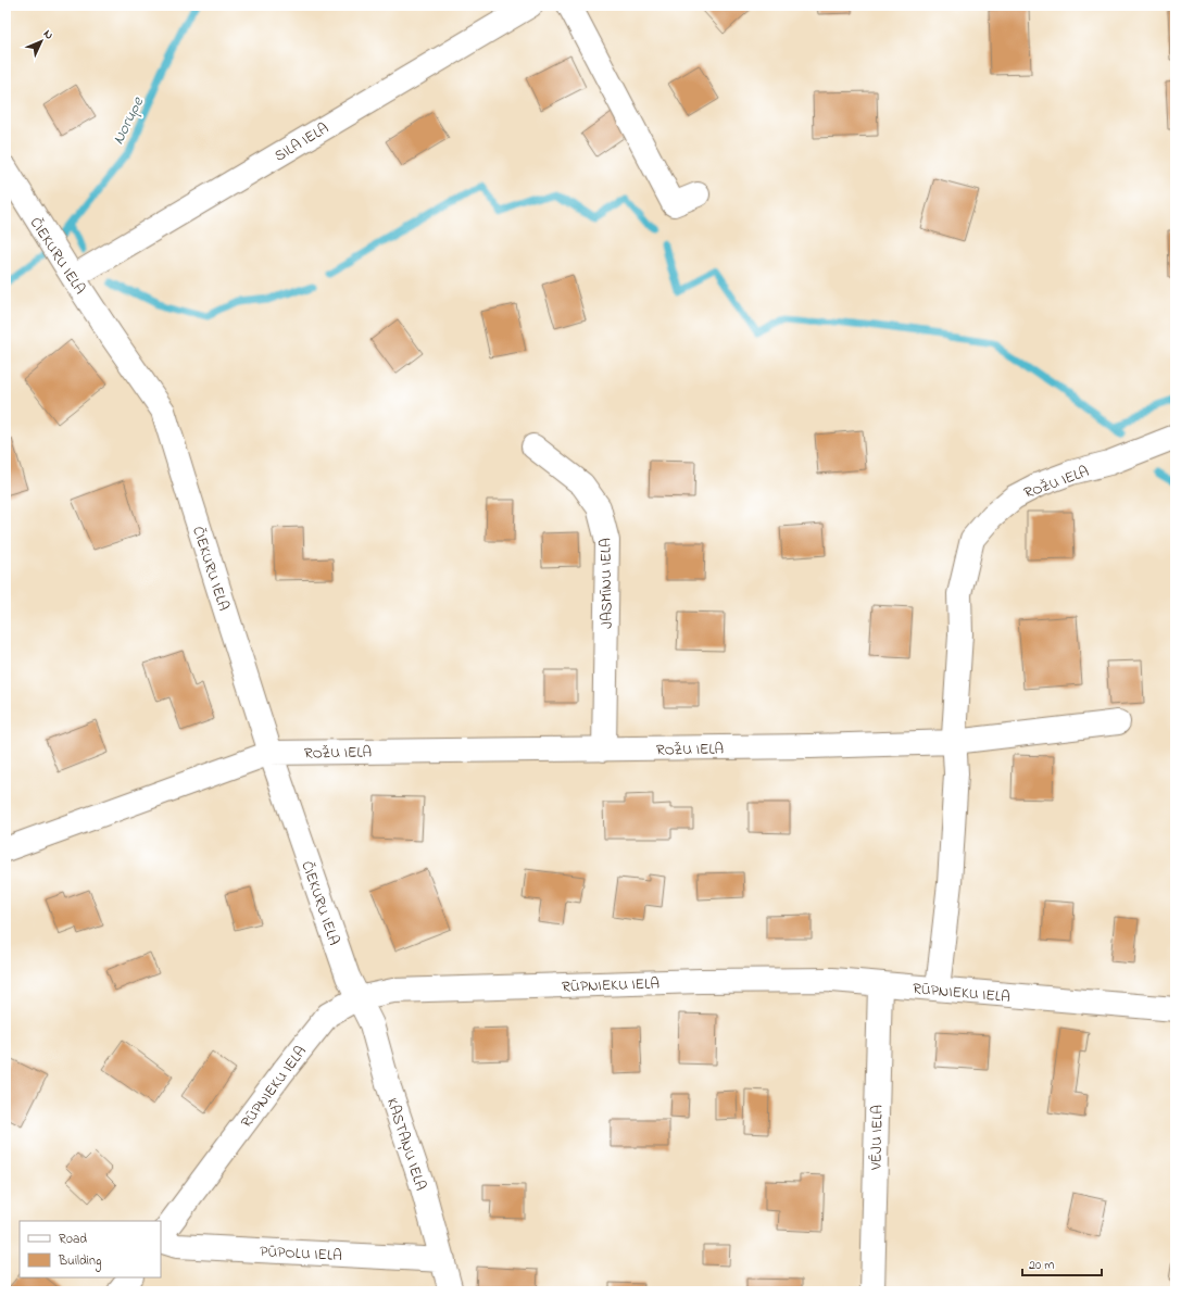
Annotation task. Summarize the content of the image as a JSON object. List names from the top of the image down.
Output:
{
  "streets": {
    "street": [
      "SILA IELA",
      "ČIEKURU IELA",
      "ROŽU IELA",
      "JASMĪNU IELA",
      "RŪPNIEKU IELA",
      "VĒJU IELA",
      "KASTAŅU IELA",
      "PŪPOLU IELA"
    ]
  },
  "crossings": [
    ["SILA IELA", "ČIEKURU IELA"],
    ["ČIEKURU IELA", "ROŽU IELA"],
    ["ČIEKURU IELA", "RŪPNIEKU IELA"],
    ["ČIEKURU IELA", "KASTAŅU IELA"],
    ["ROŽU IELA", "JASMĪNU IELA"],
    ["RŪPNIEKU IELA", "VĒJU IELA"],
    ["RŪPNIEKU IELA", "KASTAŅU IELA"],
    ["KASTAŅU IELA", "PŪPOLU IELA"]
  ],
  "water": ["Norupe"],
  "legend": ["Road", "Building"],
  "scale_bar": "20 m",
  "north": "top right"
}
